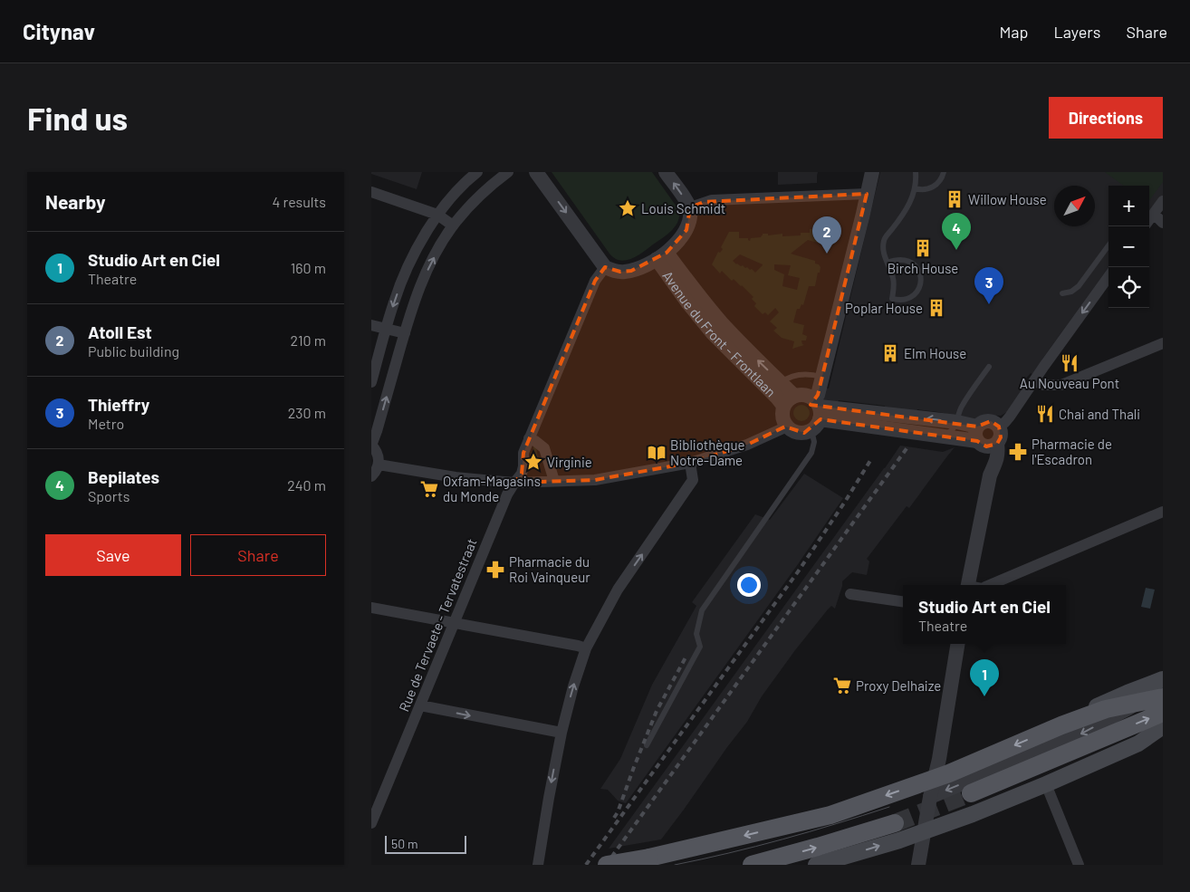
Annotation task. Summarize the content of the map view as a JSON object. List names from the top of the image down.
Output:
{
  "streets": {
    "street": ["Avenue du Front - Frontlaan", "Rue de Tervaete - Tervatestraat"]
  },
  "places": {
    "building": [
      "Willow House",
      "Birch House",
      "Poplar House",
      "Elm House"
    ],
    "place": ["Louis Schmidt", "Virginie"],
    "restaurant": ["Au Nouveau Pont", "Chai and Thali"],
    "pharmacy": ["Pharmacie de l'Escadron", "Pharmacie du Roi Vainqueur"],
    "library": ["Bibliothèque Notre-Dame"],
    "supermarket": ["Oxfam-Magasins du Monde", "Proxy Delhaize"]
  },
  "scale_bar": "50 m",
  "north": "top right",
  "page": {
    "header": "Citynav",
    "nav": ["Map", "Layers", "Share"],
    "buttons": [
      "Directions",
      ["Save", "Share"]
    ],
    "title": "Find us",
    "heading": ["Nearby", "4 results"],
    "map_buttons": ["+", "−"],
    "pins": [
      "4",
      "2",
      "3",
      "1"
    ],
    "list": [
      {
        "mark": "1",
        "name": "Studio Art en Ciel",
        "note": "Theatre",
        "value": "160 m"
      },
      {
        "mark": "2",
        "name": "Atoll Est",
        "note": "Public building",
        "value": "210 m"
      },
      {
        "mark": "3",
        "name": "Thieffry",
        "note": "Metro",
        "value": "230 m"
      },
      {
        "mark": "4",
        "name": "Bepilates",
        "note": "Sports",
        "value": "240 m"
      }
    ],
    "popup": ["Studio Art en Ciel", "Theatre"],
    "scale": "50 m"
  }
}
